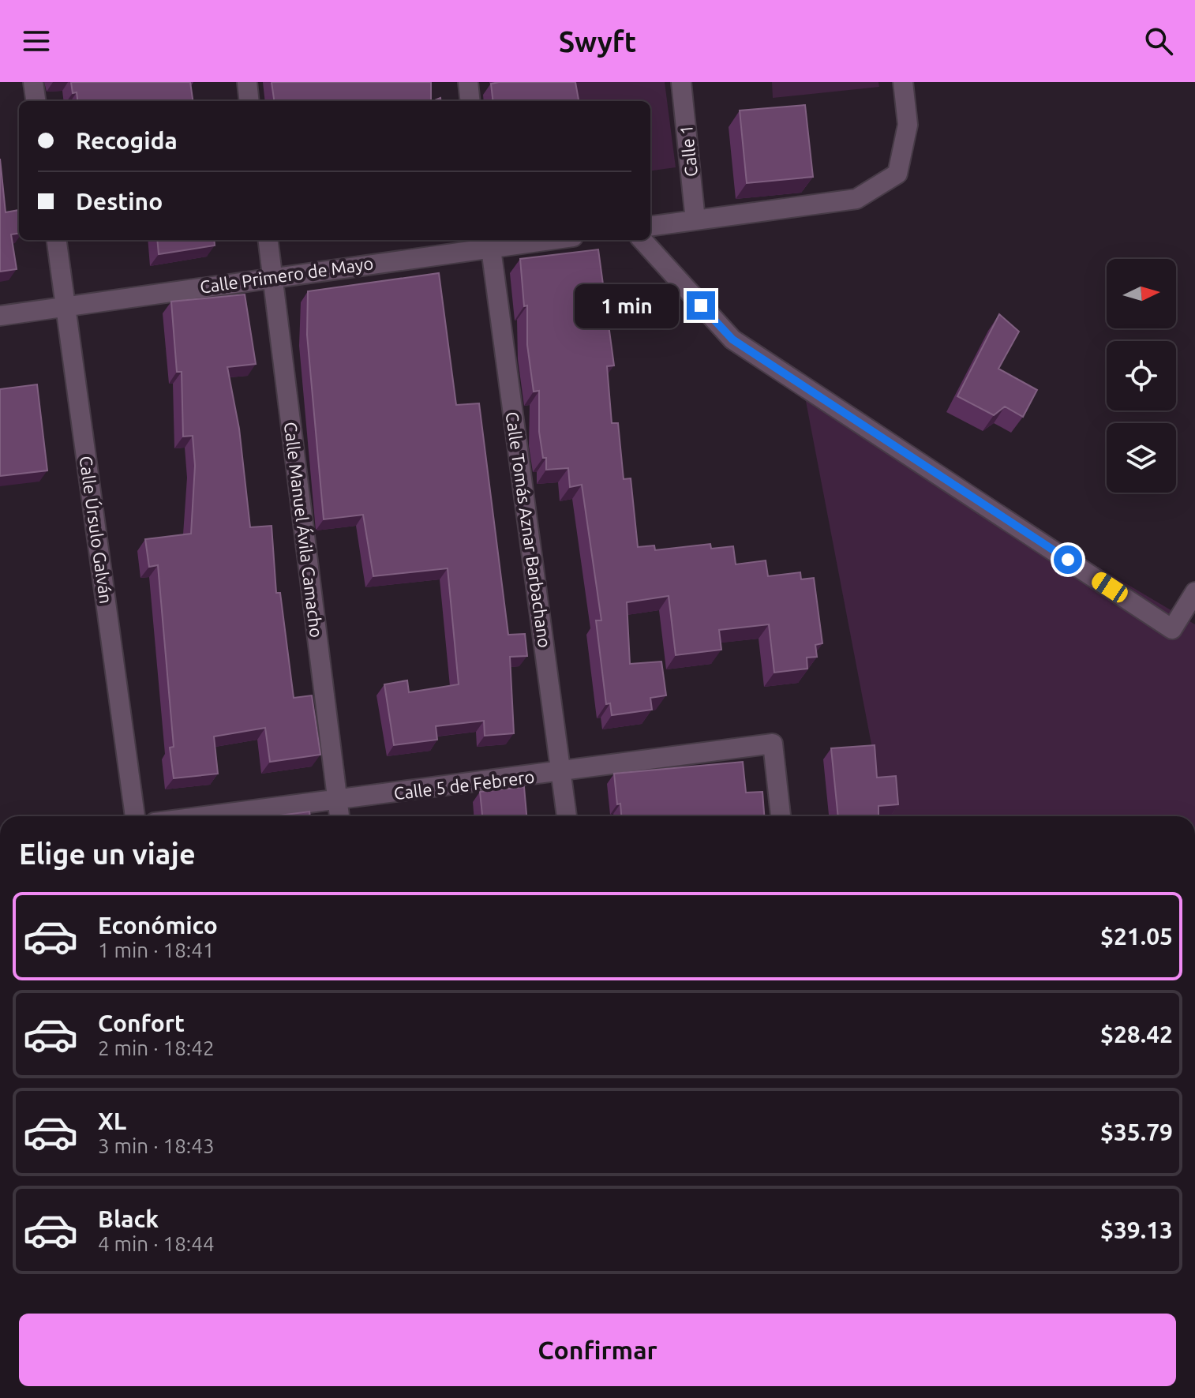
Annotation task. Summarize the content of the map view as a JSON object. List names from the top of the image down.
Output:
{
  "streets": {
    "street": [
      "Calle 1",
      "Calle Primero de Mayo",
      "Calle Úrsulo Galván",
      "Calle Manuel Ávila Camacho",
      "Calle Tomás Aznar Barbachano",
      "Calle 5 de Febrero"
    ]
  },
  "crossings": [
    ["Calle Primero de Mayo", "Calle Úrsulo Galván"],
    ["Calle Primero de Mayo", "Calle Manuel Ávila Camacho"],
    ["Calle Primero de Mayo", "Calle Tomás Aznar Barbachano"],
    ["Calle Manuel Ávila Camacho", "Calle 5 de Febrero"],
    ["Calle Tomás Aznar Barbachano", "Calle 5 de Febrero"]
  ],
  "north": "right",
  "page": {
    "header": "Swyft",
    "banner": ["Recogida", "Destino"],
    "bubble": "1 min",
    "heading": "Elige un viaje",
    "list": [
      {
        "name": "Económico",
        "note": "1 min · 18:41",
        "value": "$21.05"
      },
      {
        "name": "Confort",
        "note": "2 min · 18:42",
        "value": "$28.42"
      },
      {
        "name": "XL",
        "note": "3 min · 18:43",
        "value": "$35.79"
      },
      {
        "name": "Black",
        "note": "4 min · 18:44",
        "value": "$39.13"
      }
    ],
    "buttons": "Confirmar"
  }
}
